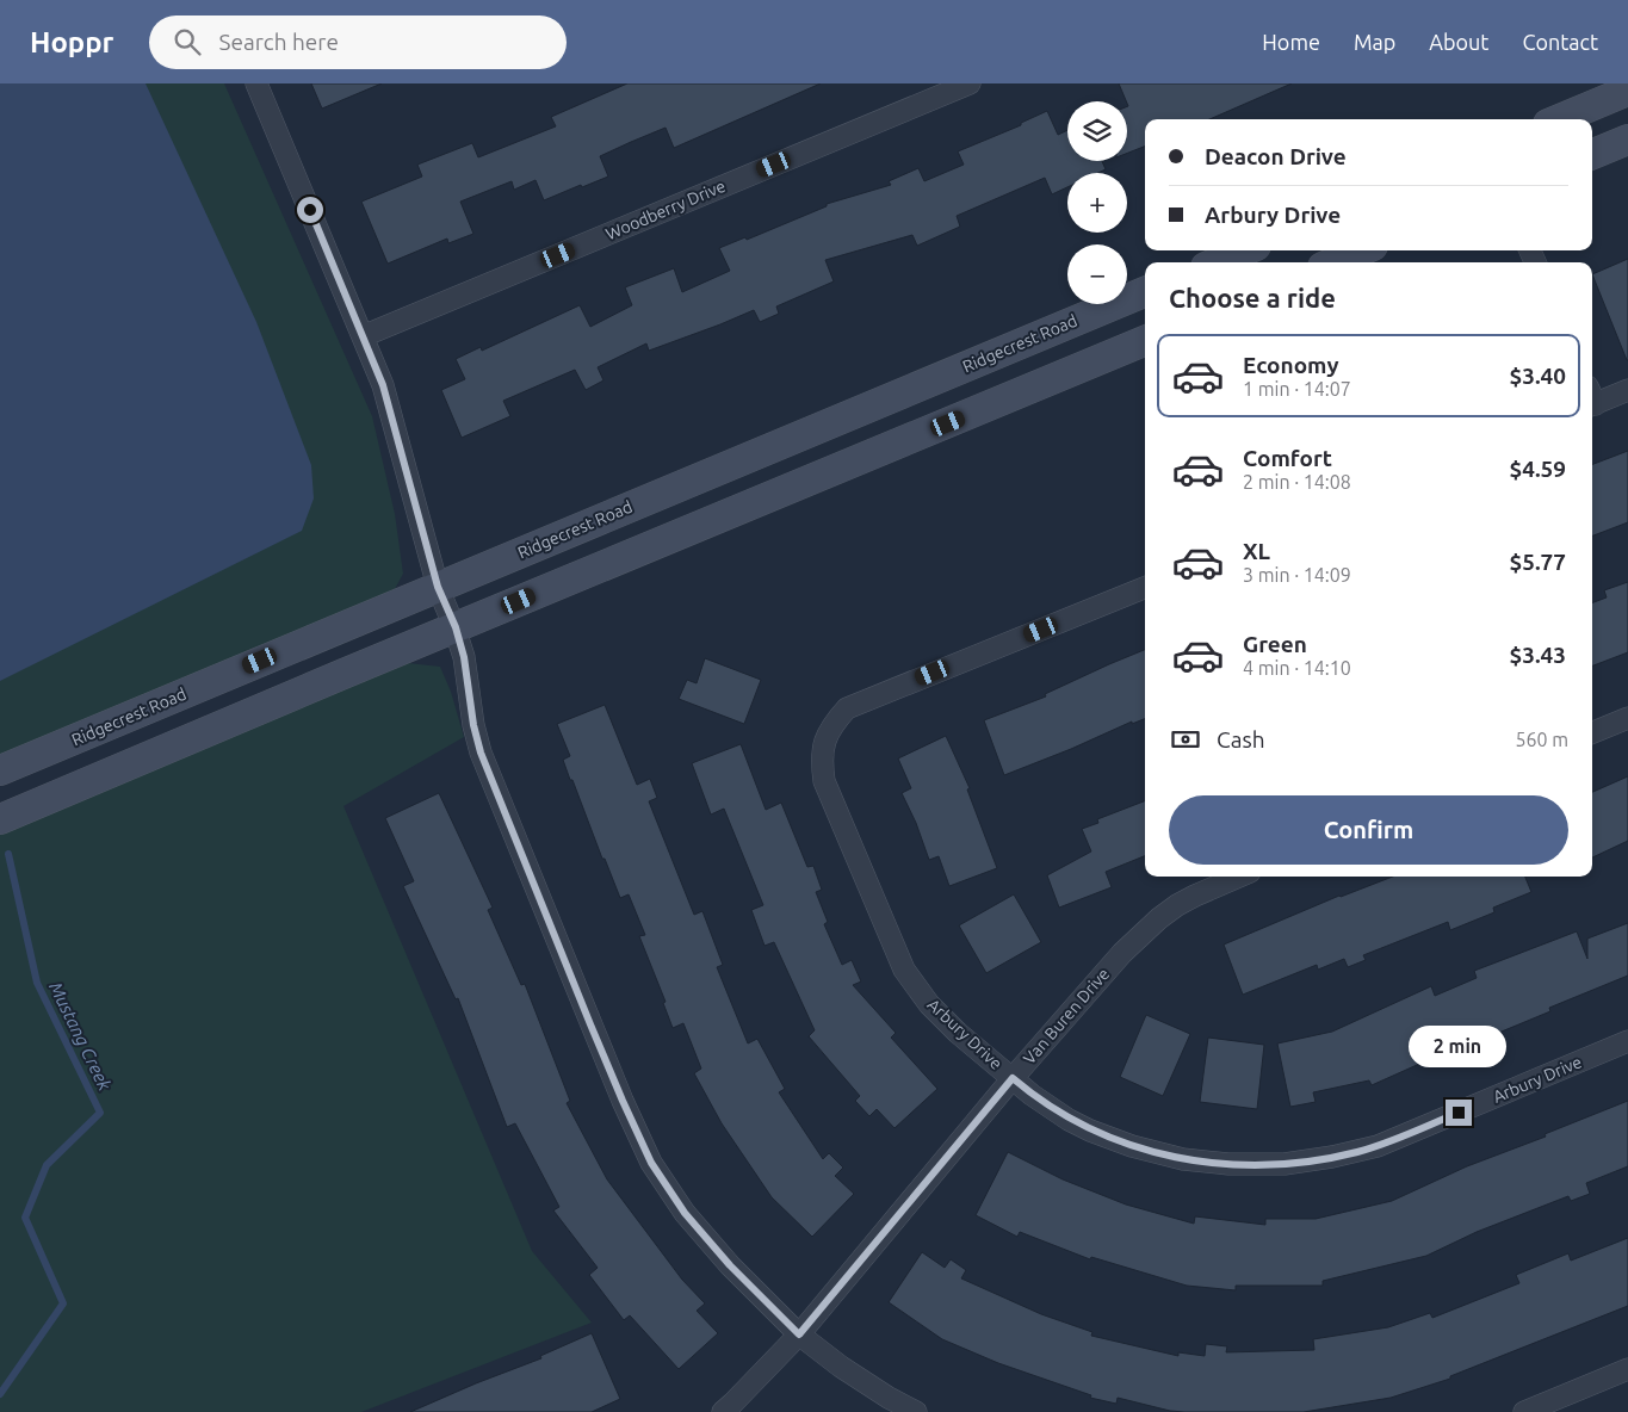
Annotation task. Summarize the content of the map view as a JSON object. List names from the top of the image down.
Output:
{
  "streets": {
    "main road": ["Ridgecrest Road"],
    "street": ["Woodberry Drive", "Van Buren Drive", "Arbury Drive"]
  },
  "crossings": [
    ["Van Buren Drive", "Arbury Drive"]
  ],
  "water": ["Mustang Creek"],
  "page": {
    "header": "Hoppr",
    "search": "Search here",
    "nav": [
      "Home",
      "Map",
      "About",
      "Contact"
    ],
    "map_buttons": ["+", "−"],
    "banner": ["Deacon Drive", "Arbury Drive"],
    "heading": "Choose a ride",
    "list": [
      {
        "name": "Economy",
        "note": "1 min · 14:07",
        "value": "$3.40"
      },
      {
        "name": "Comfort",
        "note": "2 min · 14:08",
        "value": "$4.59"
      },
      {
        "name": "XL",
        "note": "3 min · 14:09",
        "value": "$5.77"
      },
      {
        "name": "Green",
        "note": "4 min · 14:10",
        "value": "$3.43"
      }
    ],
    "pay": ["Cash", "560 m"],
    "buttons": "Confirm",
    "bubble": "2 min"
  }
}
